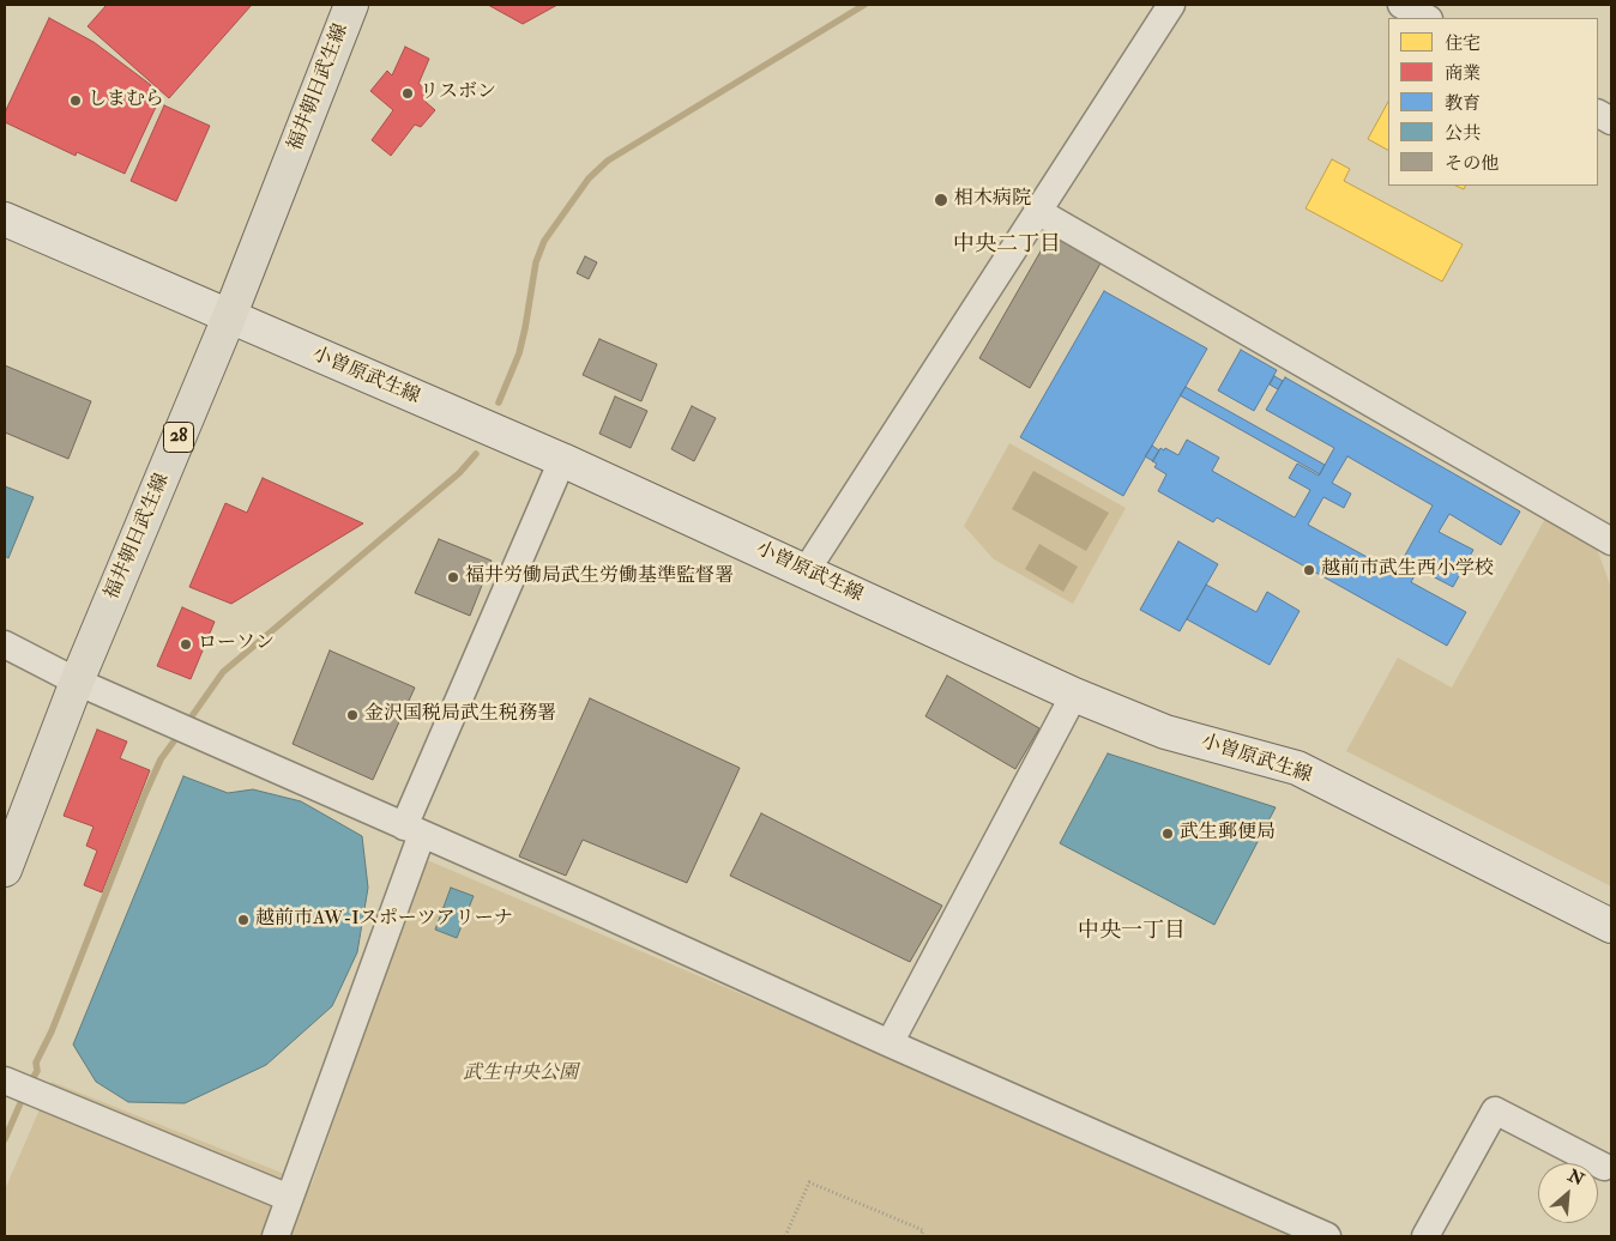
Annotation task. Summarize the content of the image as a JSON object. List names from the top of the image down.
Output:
{
  "streets": {
    "main road": ["福井朝日武生線", "小曽原武生線", "28"]
  },
  "crossings": [
    ["福井朝日武生線", "小曽原武生線"]
  ],
  "districts": ["中央二丁目", "中央一丁目"],
  "parks": ["武生中央公園"],
  "places": [
    "リスボン",
    "しまむら",
    "相木病院",
    "越前市武生西小学校",
    "福井労働局武生労働基準監督署",
    "ローソン",
    "金沢国税局武生税務署",
    "武生郵便局",
    "越前市AW-Iスポーツアリーナ"
  ],
  "legend": [
    "住宅",
    "商業",
    "教育",
    "公共",
    "その他"
  ],
  "north": "top right"
}
